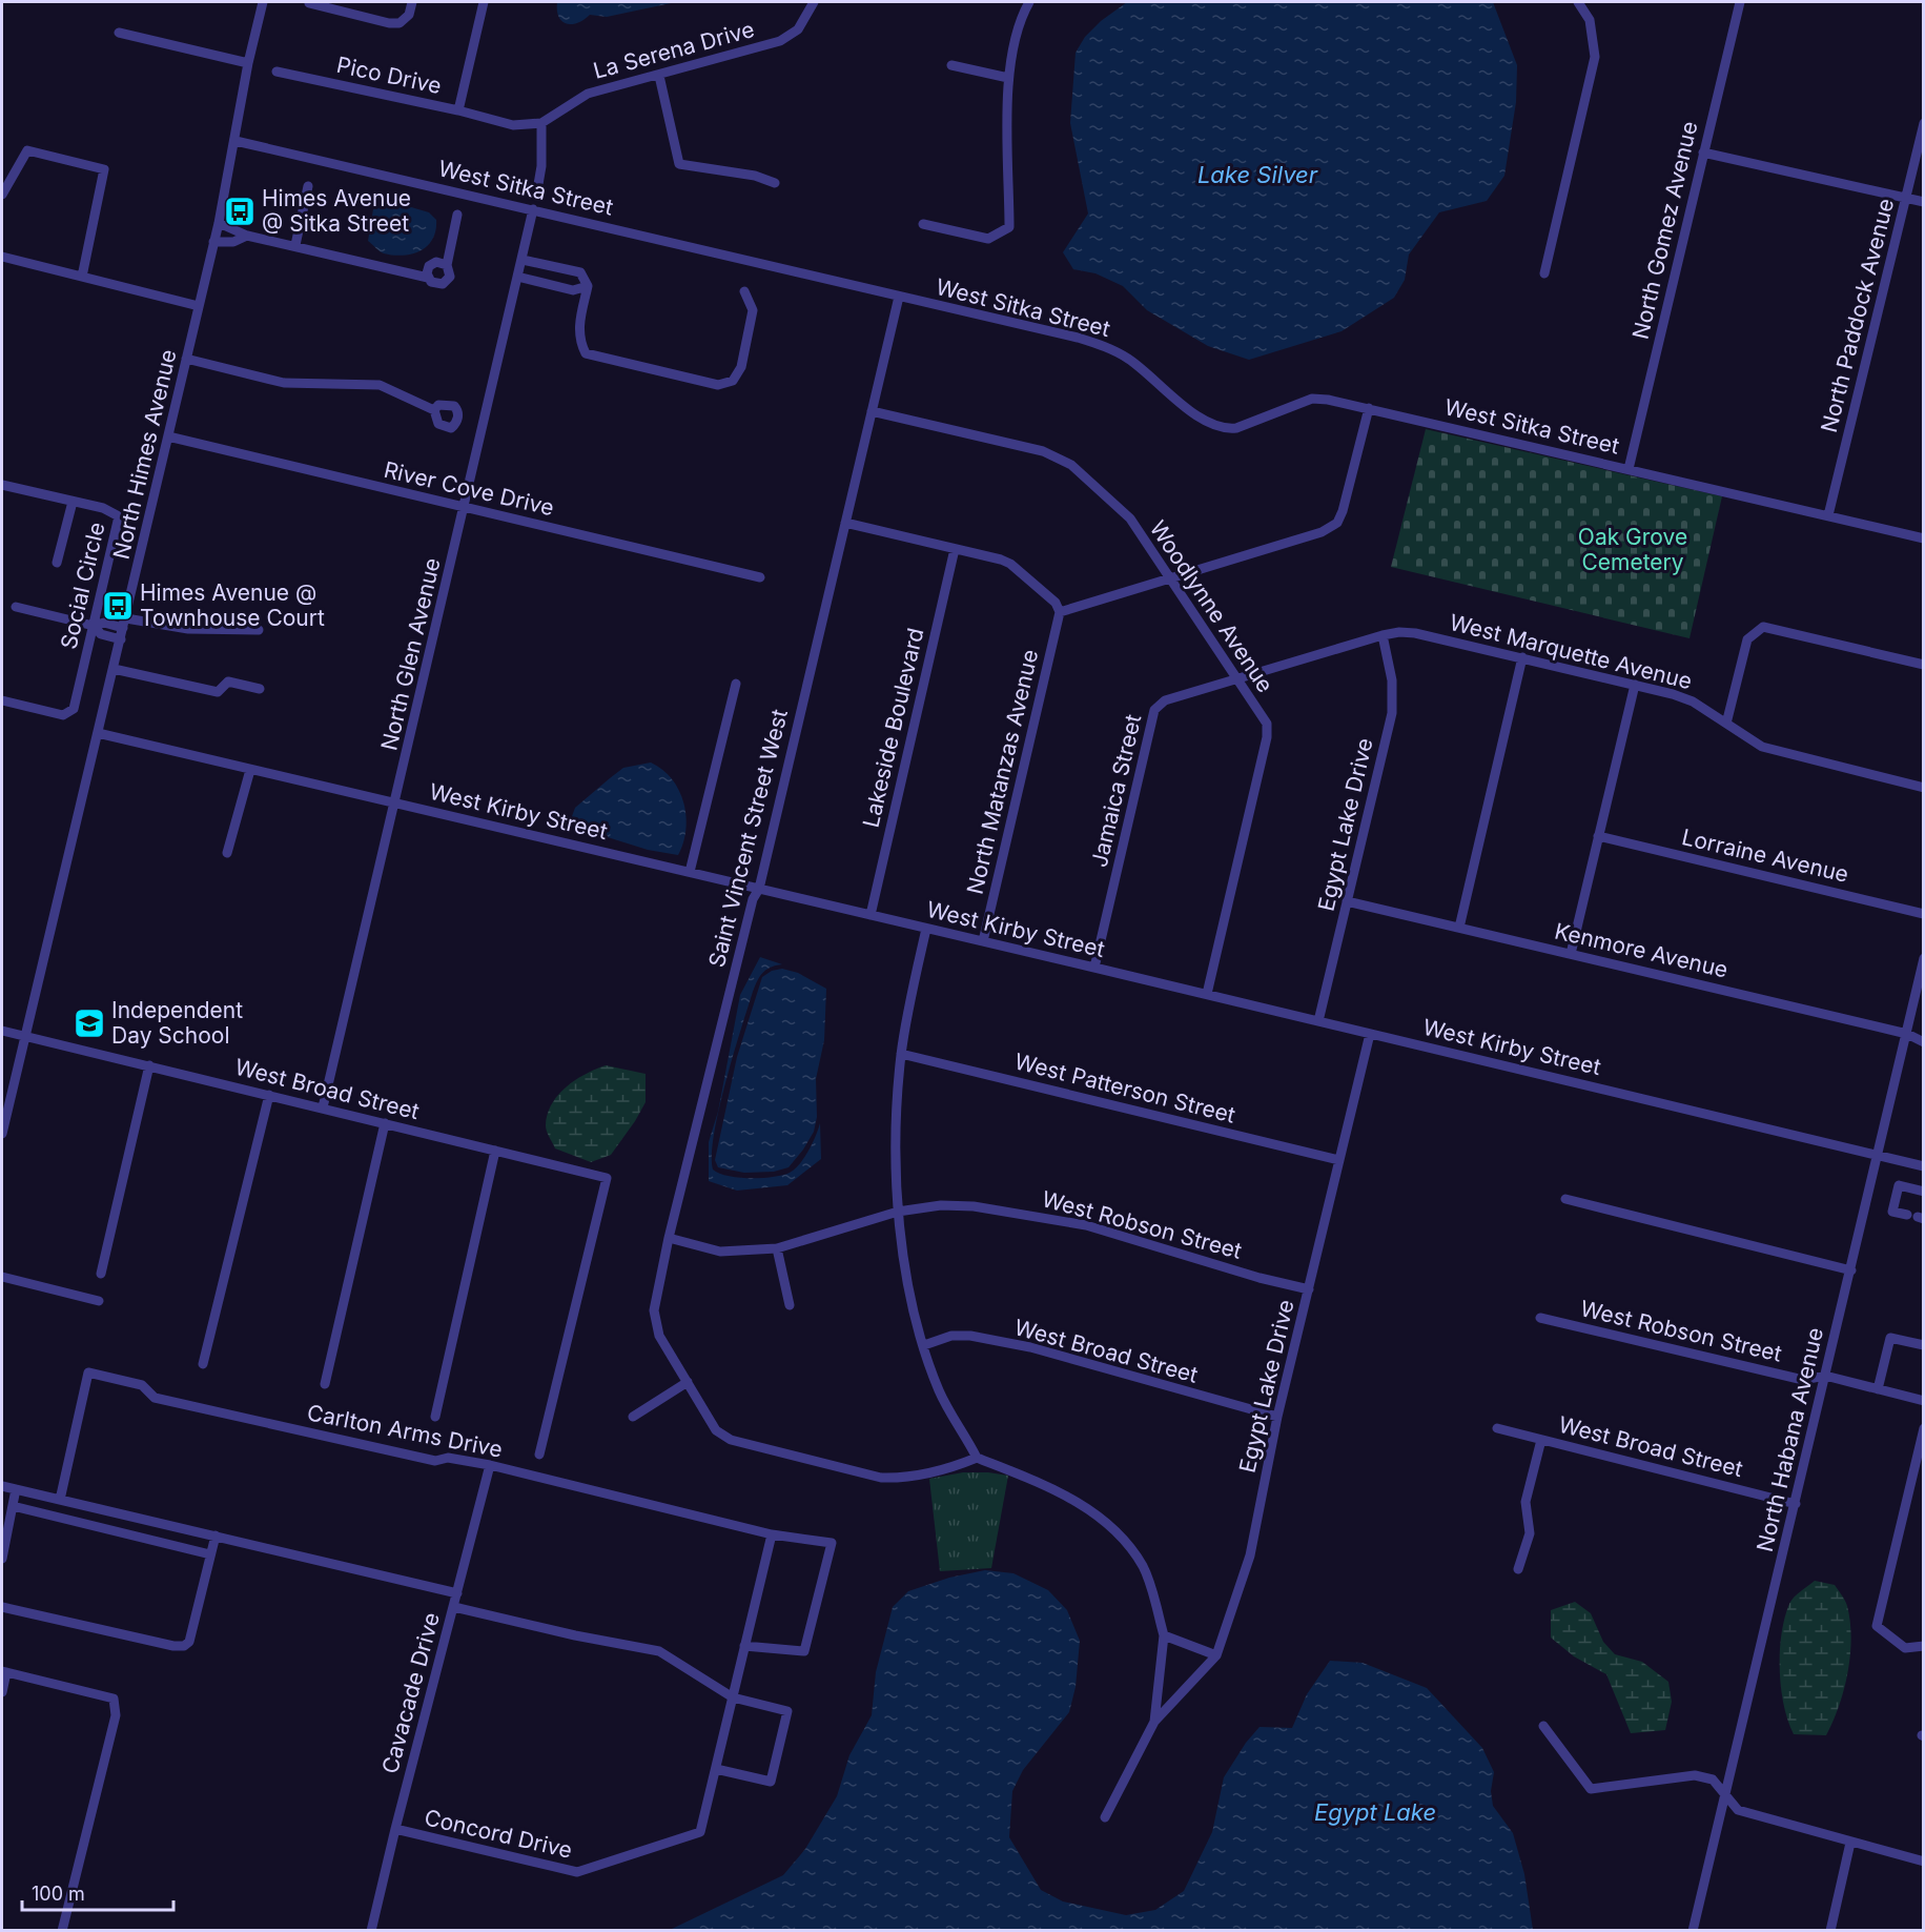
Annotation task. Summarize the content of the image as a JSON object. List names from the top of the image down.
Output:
{
  "streets": {
    "street": [
      "La Serena Drive",
      "Pico Drive",
      "West Sitka Street",
      "North Gomez Avenue",
      "North Paddock Avenue",
      "North Himes Avenue",
      "River Cove Drive",
      "Social Circle",
      "Woodlynne Avenue",
      "West Marquette Avenue",
      "North Glen Avenue",
      "Lakeside Boulevard",
      "North Matanzas Avenue",
      "Jamaica Street",
      "West Kirby Street",
      "Egypt Lake Drive",
      "Saint Vincent Street West",
      "Lorraine Avenue",
      "Kenmore Avenue",
      "West Patterson Street",
      "West Broad Street",
      "West Robson Street",
      "Carlton Arms Drive",
      "North Habana Avenue",
      "Cavacade Drive",
      "Concord Drive"
    ]
  },
  "crossings": [
    ["West Sitka Street", "North Gomez Avenue"],
    ["West Sitka Street", "North Paddock Avenue"],
    ["West Sitka Street", "North Himes Avenue"],
    ["West Sitka Street", "North Glen Avenue"],
    ["West Sitka Street", "Saint Vincent Street West"],
    ["North Himes Avenue", "River Cove Drive"],
    ["North Himes Avenue", "West Kirby Street"],
    ["North Himes Avenue", "West Broad Street"],
    ["River Cove Drive", "North Glen Avenue"],
    ["Woodlynne Avenue", "West Marquette Avenue"],
    ["Woodlynne Avenue", "Jamaica Street"],
    ["Woodlynne Avenue", "West Kirby Street"],
    ["Woodlynne Avenue", "Saint Vincent Street West"],
    ["West Marquette Avenue", "Jamaica Street"],
    ["West Marquette Avenue", "Egypt Lake Drive"],
    ["North Glen Avenue", "West Kirby Street"],
    ["North Glen Avenue", "West Broad Street"],
    ["Lakeside Boulevard", "West Kirby Street"],
    ["North Matanzas Avenue", "West Kirby Street"],
    ["Jamaica Street", "West Kirby Street"],
    ["West Kirby Street", "Egypt Lake Drive"],
    ["West Kirby Street", "Saint Vincent Street West"],
    ["West Kirby Street", "North Habana Avenue"],
    ["Egypt Lake Drive", "Kenmore Avenue"],
    ["Egypt Lake Drive", "West Patterson Street"],
    ["Egypt Lake Drive", "West Broad Street"],
    ["Egypt Lake Drive", "West Robson Street"],
    ["Saint Vincent Street West", "West Robson Street"],
    ["Kenmore Avenue", "North Habana Avenue"],
    ["West Broad Street", "North Habana Avenue"],
    ["West Robson Street", "North Habana Avenue"],
    ["Carlton Arms Drive", "Cavacade Drive"],
    ["Cavacade Drive", "Concord Drive"]
  ],
  "water": ["Lake Silver", "Egypt Lake"],
  "parks": ["Oak Grove Cemetery"],
  "places": {
    "bus stop": ["Himes Avenue @ Sitka Street", "Himes Avenue @ Townhouse Court"],
    "school or university": ["Independent Day School"]
  },
  "scale_bar": "100 m"
}
